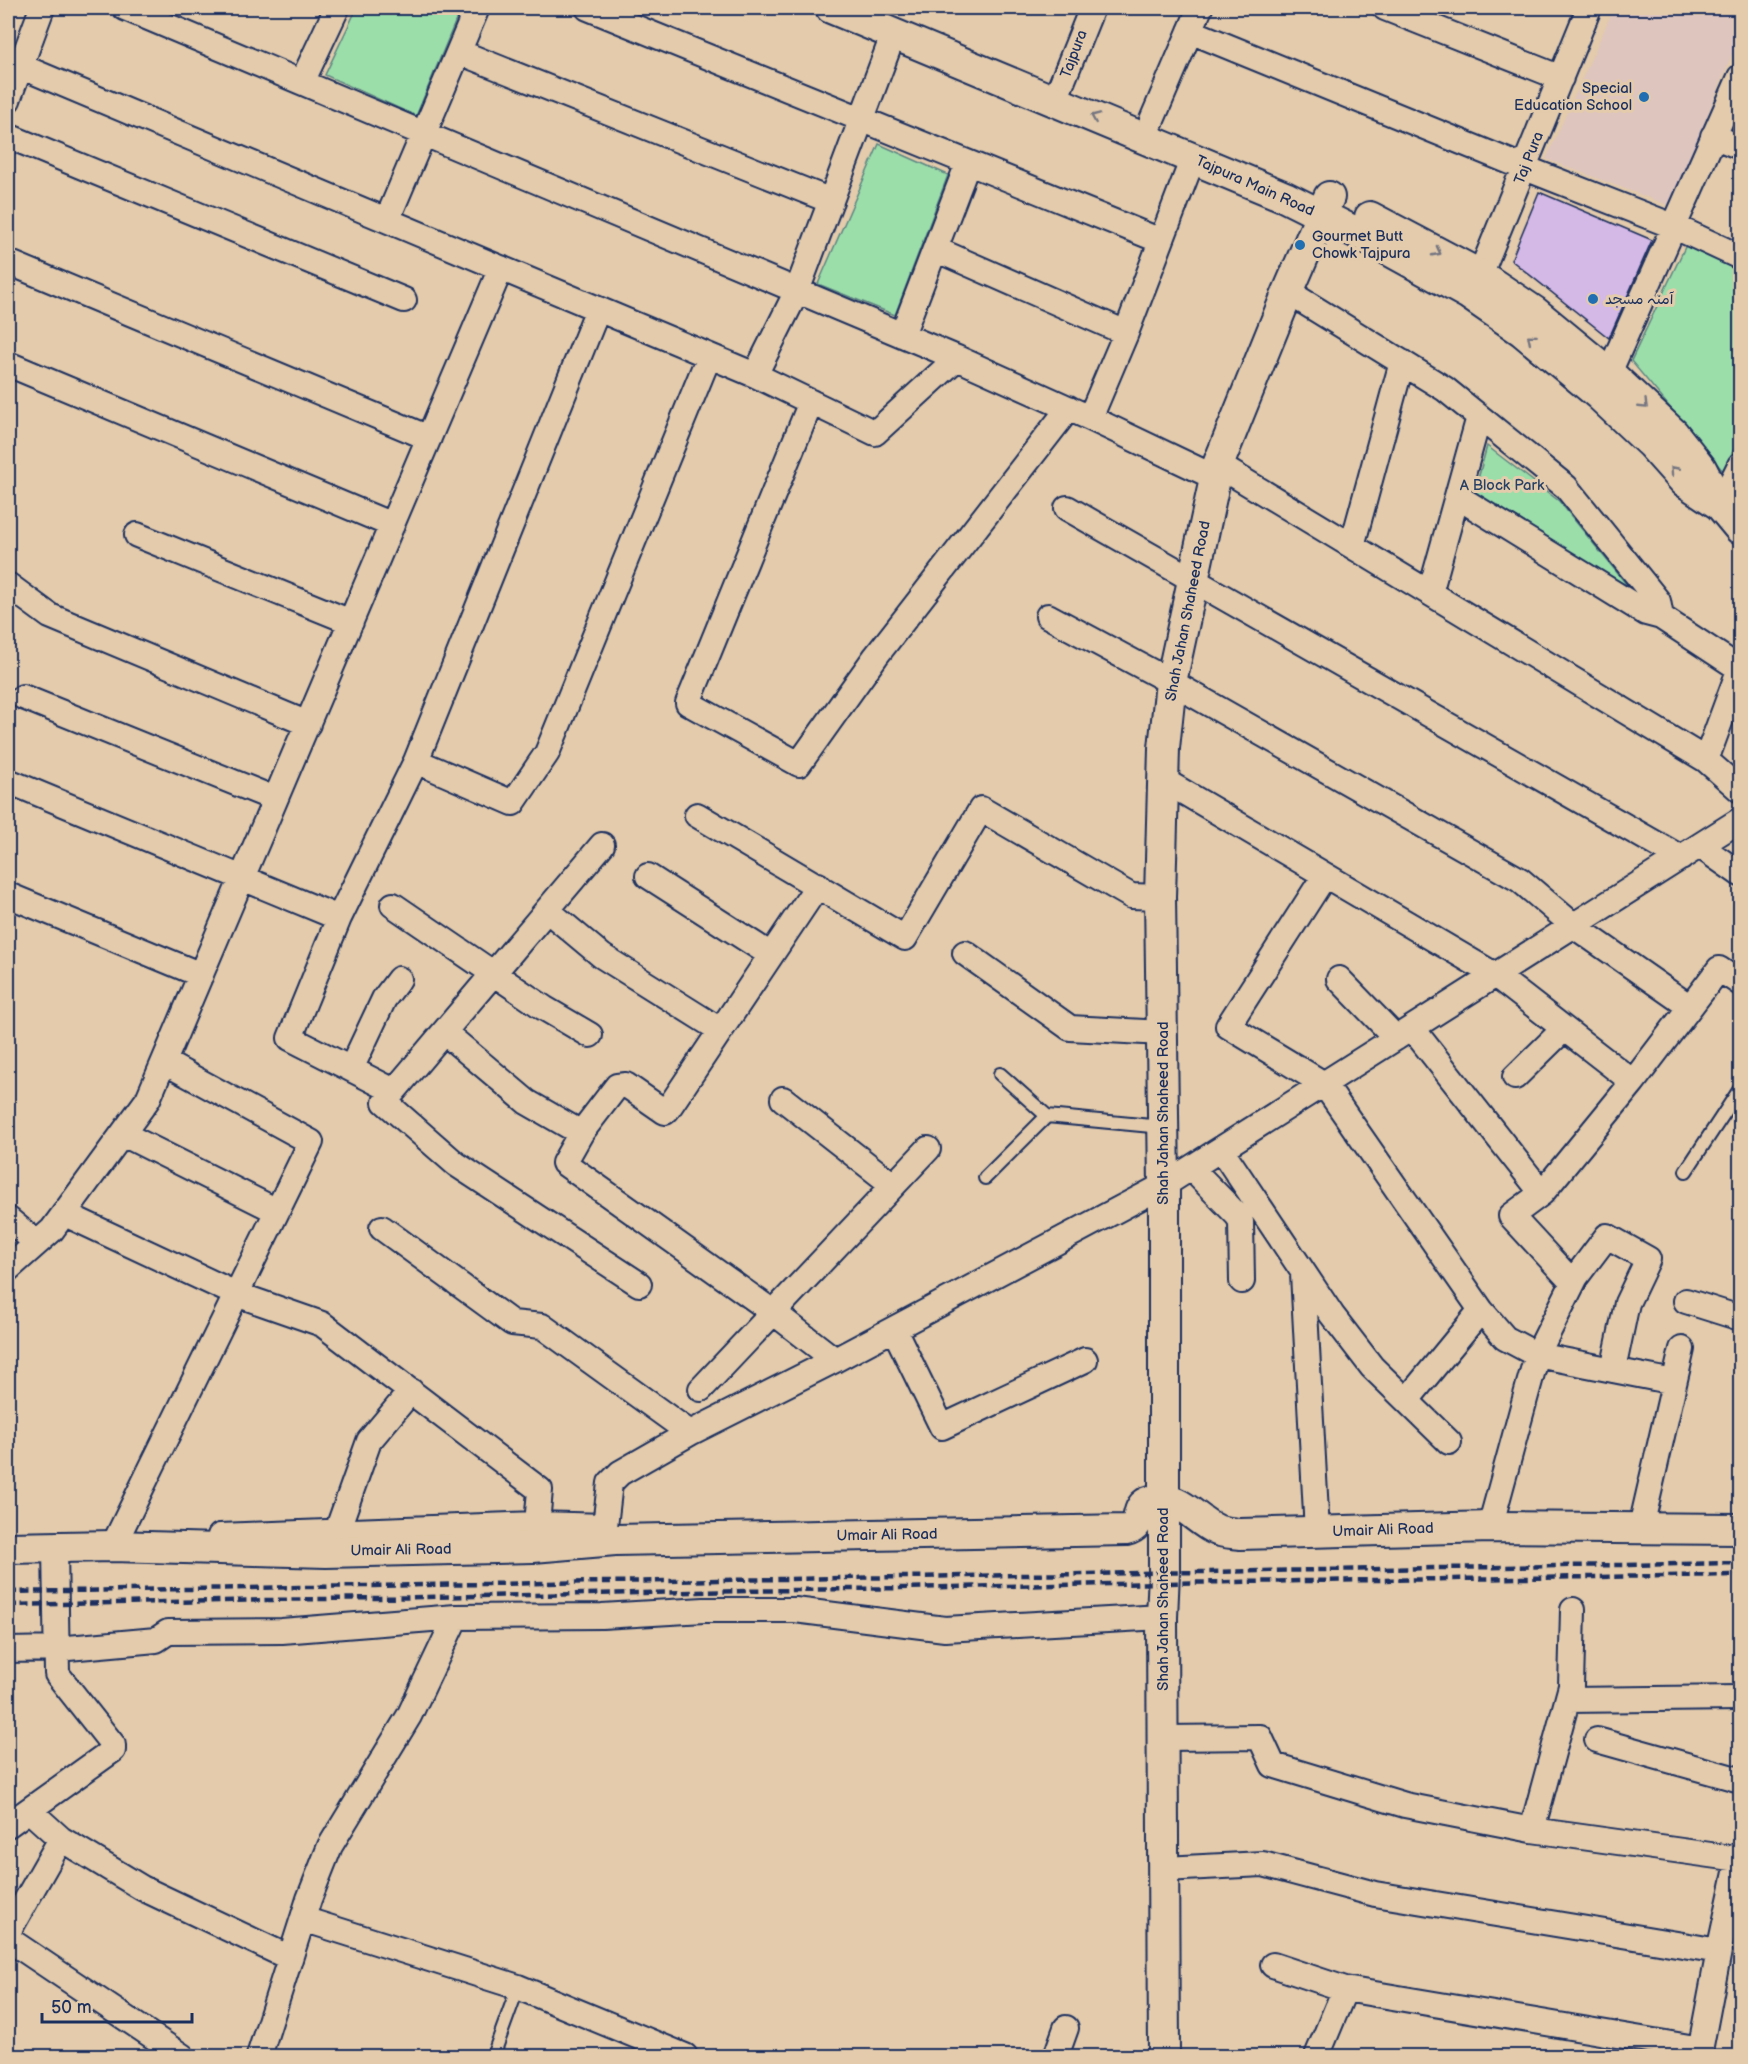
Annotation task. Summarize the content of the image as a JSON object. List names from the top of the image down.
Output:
{
  "streets": {
    "street": [
      "Tajpura",
      "Taj Pura",
      "Tajpura Main Road",
      "Shah Jahan Shaheed Road",
      "Umair Ali Road"
    ]
  },
  "crossings": [
    ["Tajpura", "Tajpura Main Road"],
    ["Taj Pura", "Tajpura Main Road"],
    ["Tajpura Main Road", "Shah Jahan Shaheed Road"],
    ["Shah Jahan Shaheed Road", "Umair Ali Road"]
  ],
  "parks": ["A Block Park"],
  "places": ["Special Education School", "Gourmet Butt Chowk Tajpura", "آمنہ مسجد"],
  "scale_bar": "50 m"
}
